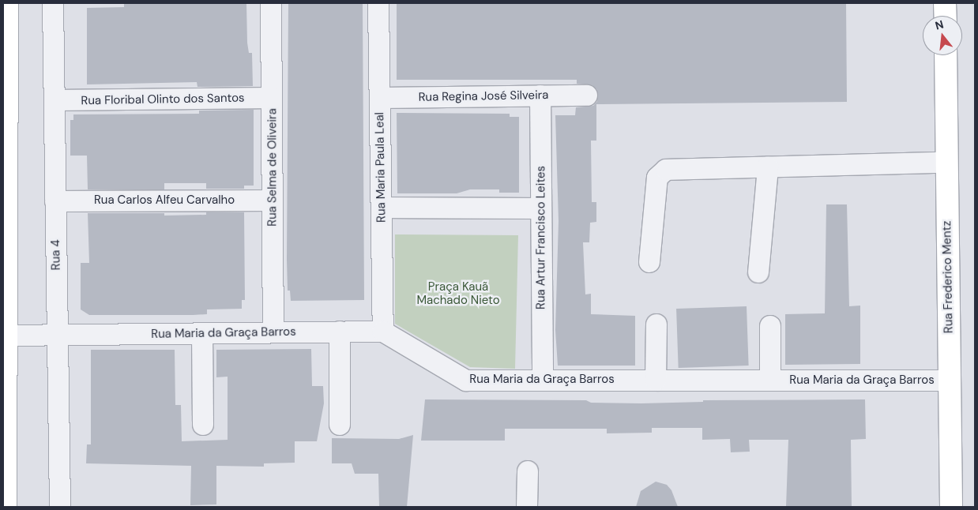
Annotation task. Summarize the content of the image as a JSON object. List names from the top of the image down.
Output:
{
  "streets": {
    "main road": ["Rua Frederico Mentz"],
    "street": [
      "Rua Regina José Silveira",
      "Rua Floribal Olinto dos Santos",
      "Rua Selma de Oliveira",
      "Rua Maria Paula Leal",
      "Rua Carlos Alfeu Carvalho",
      "Rua Artur Francisco Leites",
      "Rua 4",
      "Rua Maria da Graça Barros"
    ]
  },
  "crossings": [
    ["Rua Regina José Silveira", "Rua Maria Paula Leal"],
    ["Rua Regina José Silveira", "Rua Artur Francisco Leites"],
    ["Rua Floribal Olinto dos Santos", "Rua Selma de Oliveira"],
    ["Rua Floribal Olinto dos Santos", "Rua 4"],
    ["Rua Selma de Oliveira", "Rua Carlos Alfeu Carvalho"],
    ["Rua Selma de Oliveira", "Rua Maria da Graça Barros"],
    ["Rua Maria Paula Leal", "Rua Maria da Graça Barros"],
    ["Rua Carlos Alfeu Carvalho", "Rua 4"],
    ["Rua Artur Francisco Leites", "Rua Maria da Graça Barros"],
    ["Rua 4", "Rua Maria da Graça Barros"],
    ["Rua Frederico Mentz", "Rua Maria da Graça Barros"]
  ],
  "parks": ["Praça Kauã Machado Nieto"],
  "north": "top"
}
